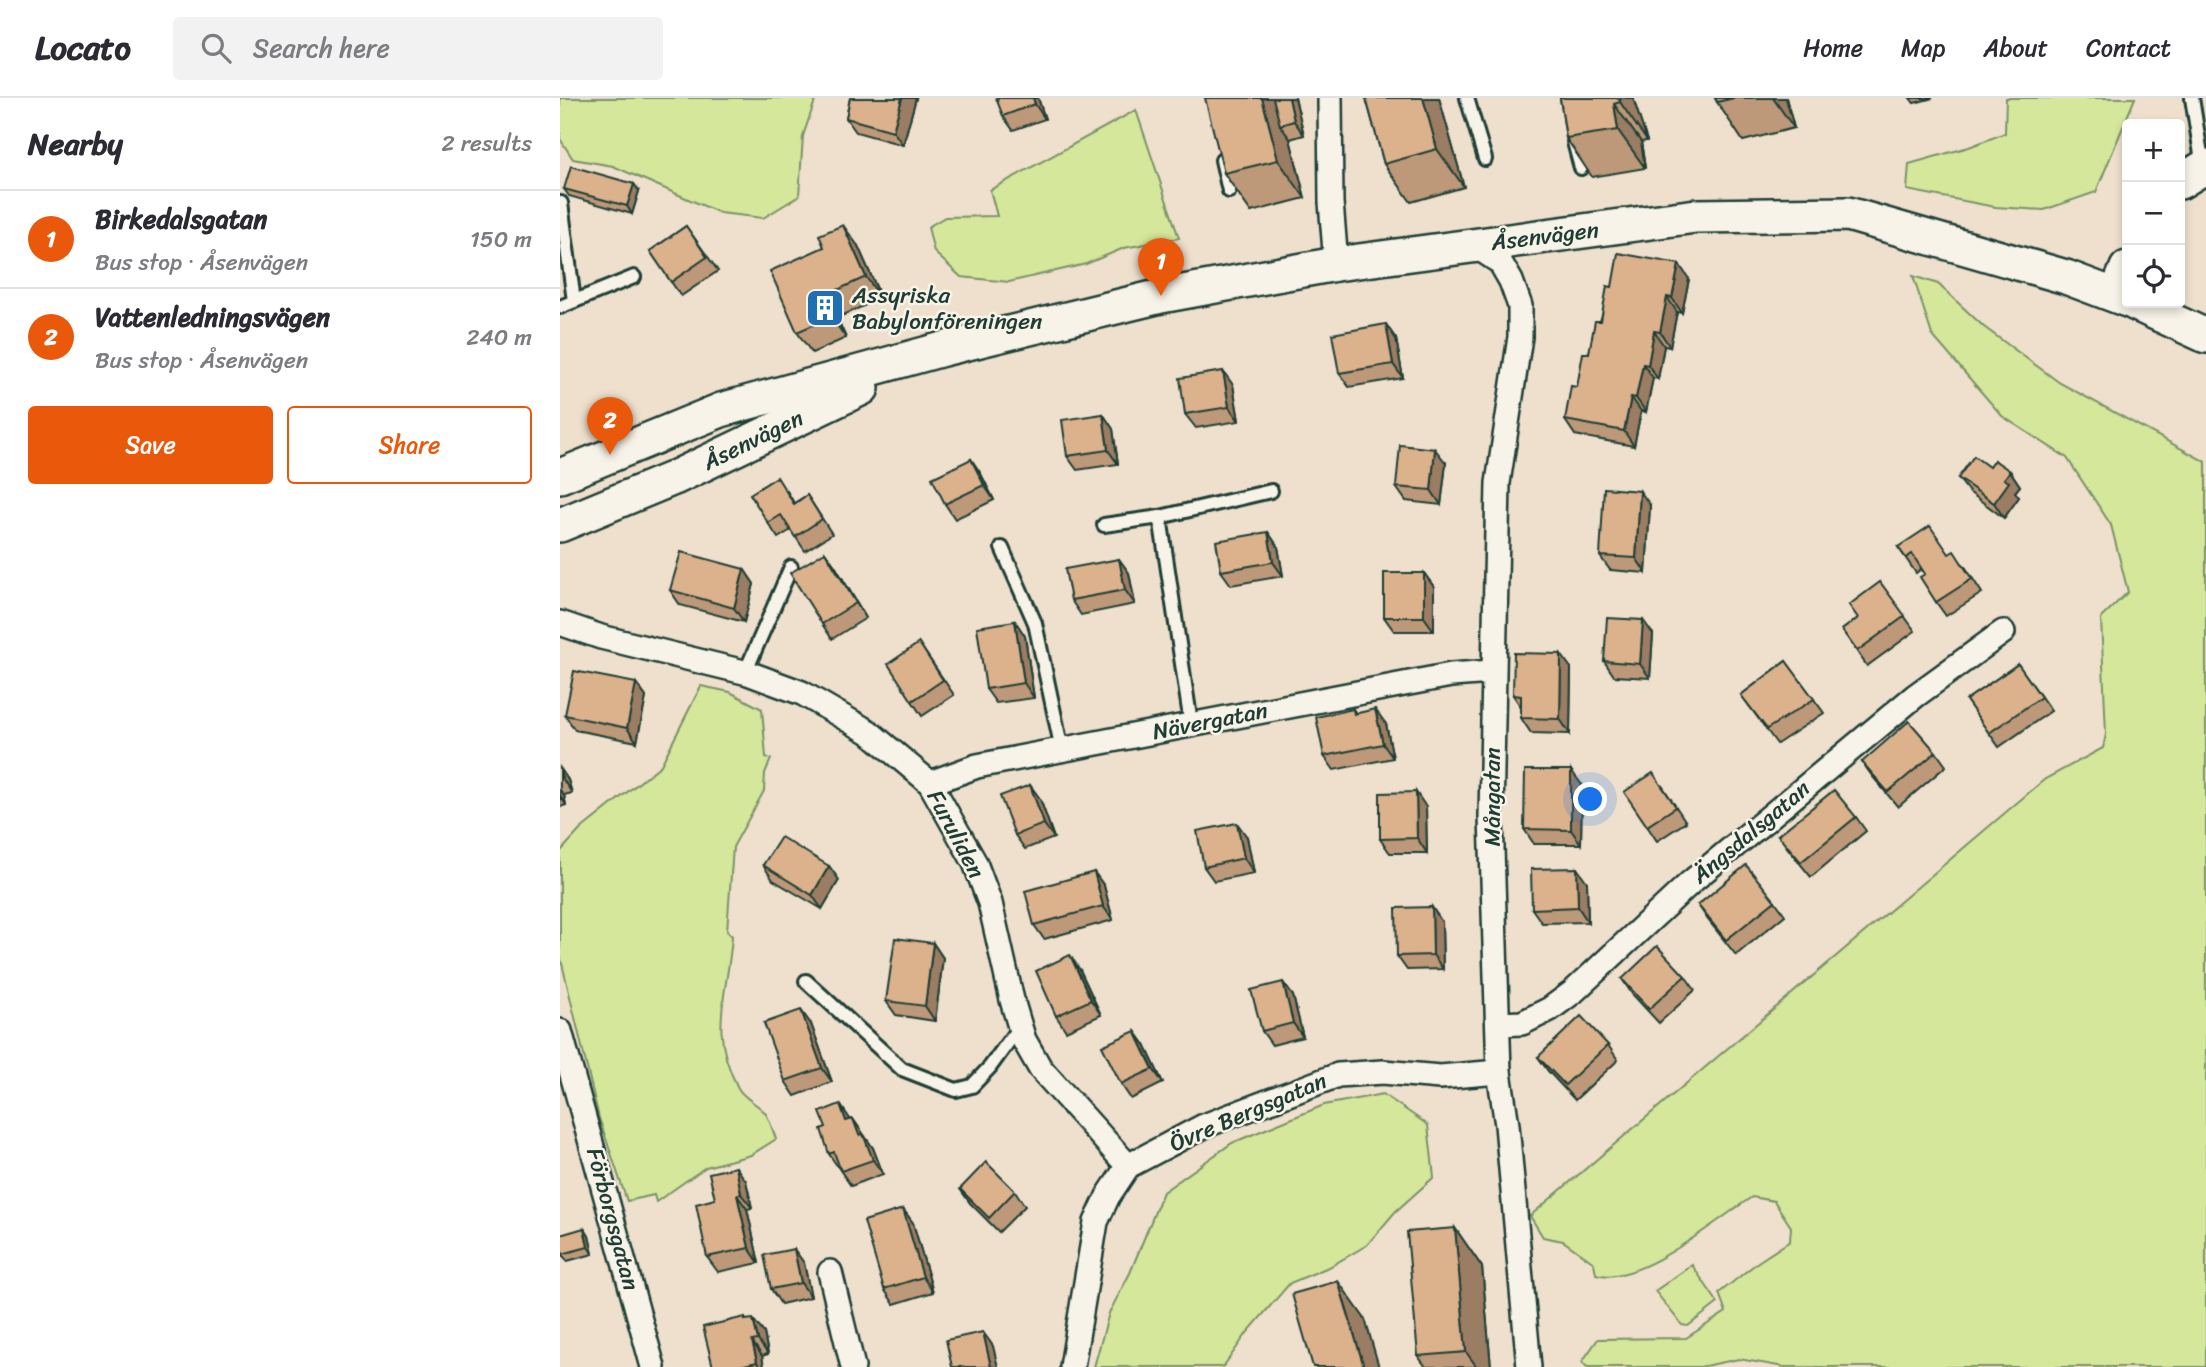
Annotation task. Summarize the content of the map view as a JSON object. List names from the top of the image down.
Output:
{
  "streets": {
    "street": [
      "Åsenvägen",
      "Nävergatan",
      "Mångatan",
      "Ängsdalsgatan",
      "Furuliden",
      "Övre Bergsgatan",
      "Förborgsgatan"
    ]
  },
  "crossings": [
    ["Åsenvägen", "Mångatan"],
    ["Nävergatan", "Mångatan"],
    ["Nävergatan", "Furuliden"],
    ["Mångatan", "Ängsdalsgatan"],
    ["Mångatan", "Övre Bergsgatan"],
    ["Furuliden", "Övre Bergsgatan"]
  ],
  "places": {
    "building": ["Assyriska Babylonföreningen"]
  },
  "page": {
    "header": "Locato",
    "search": "Search here",
    "nav": [
      "Home",
      "Map",
      "About",
      "Contact"
    ],
    "heading": ["Nearby", "2 results"],
    "map_buttons": ["+", "−"],
    "list": [
      {
        "mark": "1",
        "name": "Birkedalsgatan",
        "note": "Bus stop · Åsenvägen",
        "value": "150 m"
      },
      {
        "mark": "2",
        "name": "Vattenledningsvägen",
        "note": "Bus stop · Åsenvägen",
        "value": "240 m"
      }
    ],
    "pins": ["1", "2"],
    "buttons": ["Save", "Share"]
  }
}
